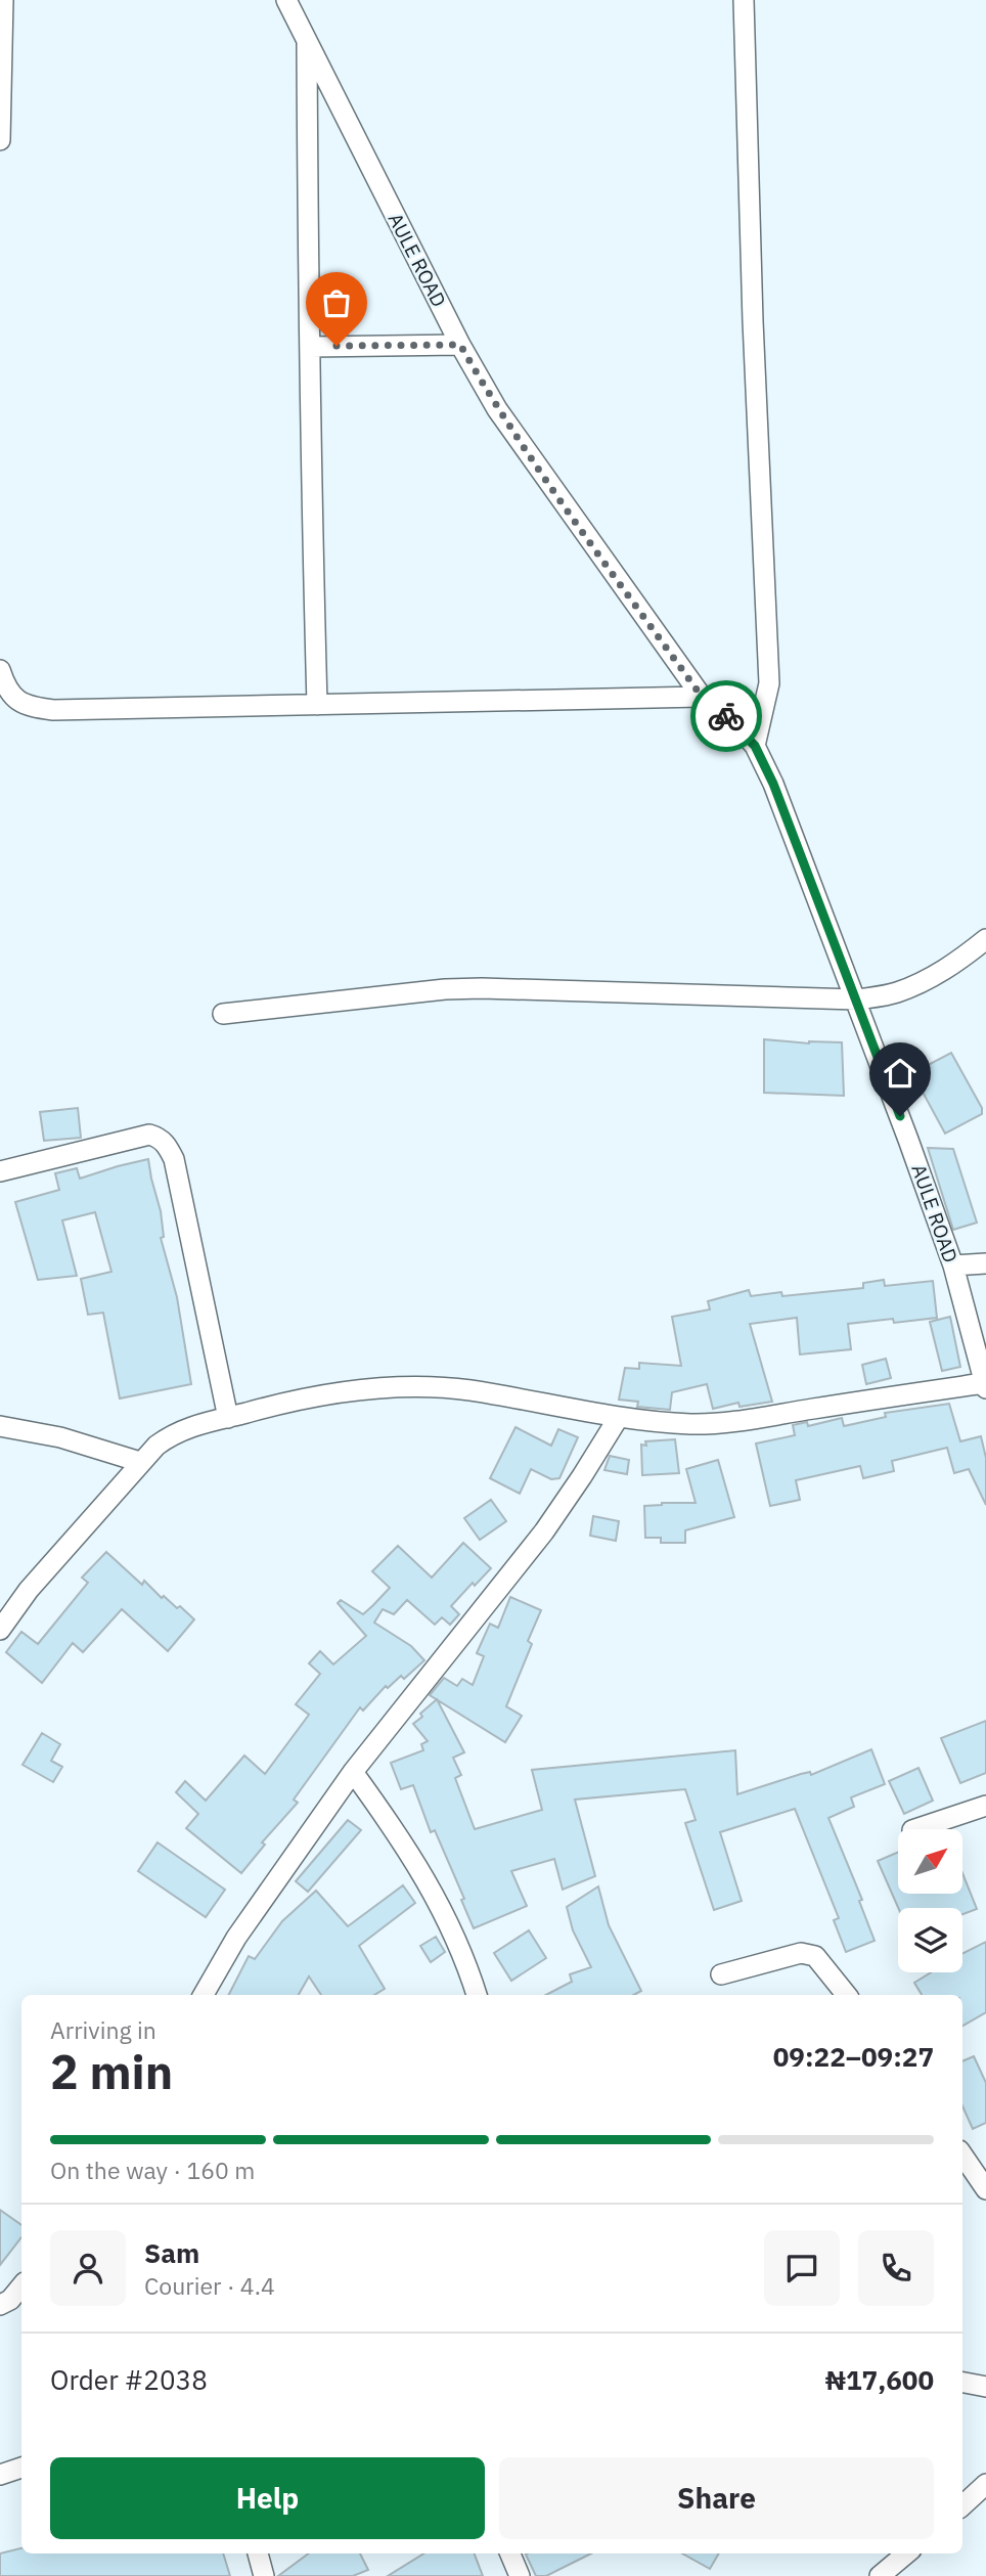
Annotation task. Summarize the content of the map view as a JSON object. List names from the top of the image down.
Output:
{
  "streets": {
    "street": ["AULE ROAD"]
  },
  "north": "top right",
  "page": {
    "heading": ["2 min", "Arriving in", "09:22–09:27"],
    "panel": [
      "Sam",
      "Courier · 4.4",
      "Order #2038",
      "₦17,600"
    ],
    "bar": "On the way · 160 m",
    "buttons": ["Help", "Share"]
  }
}
